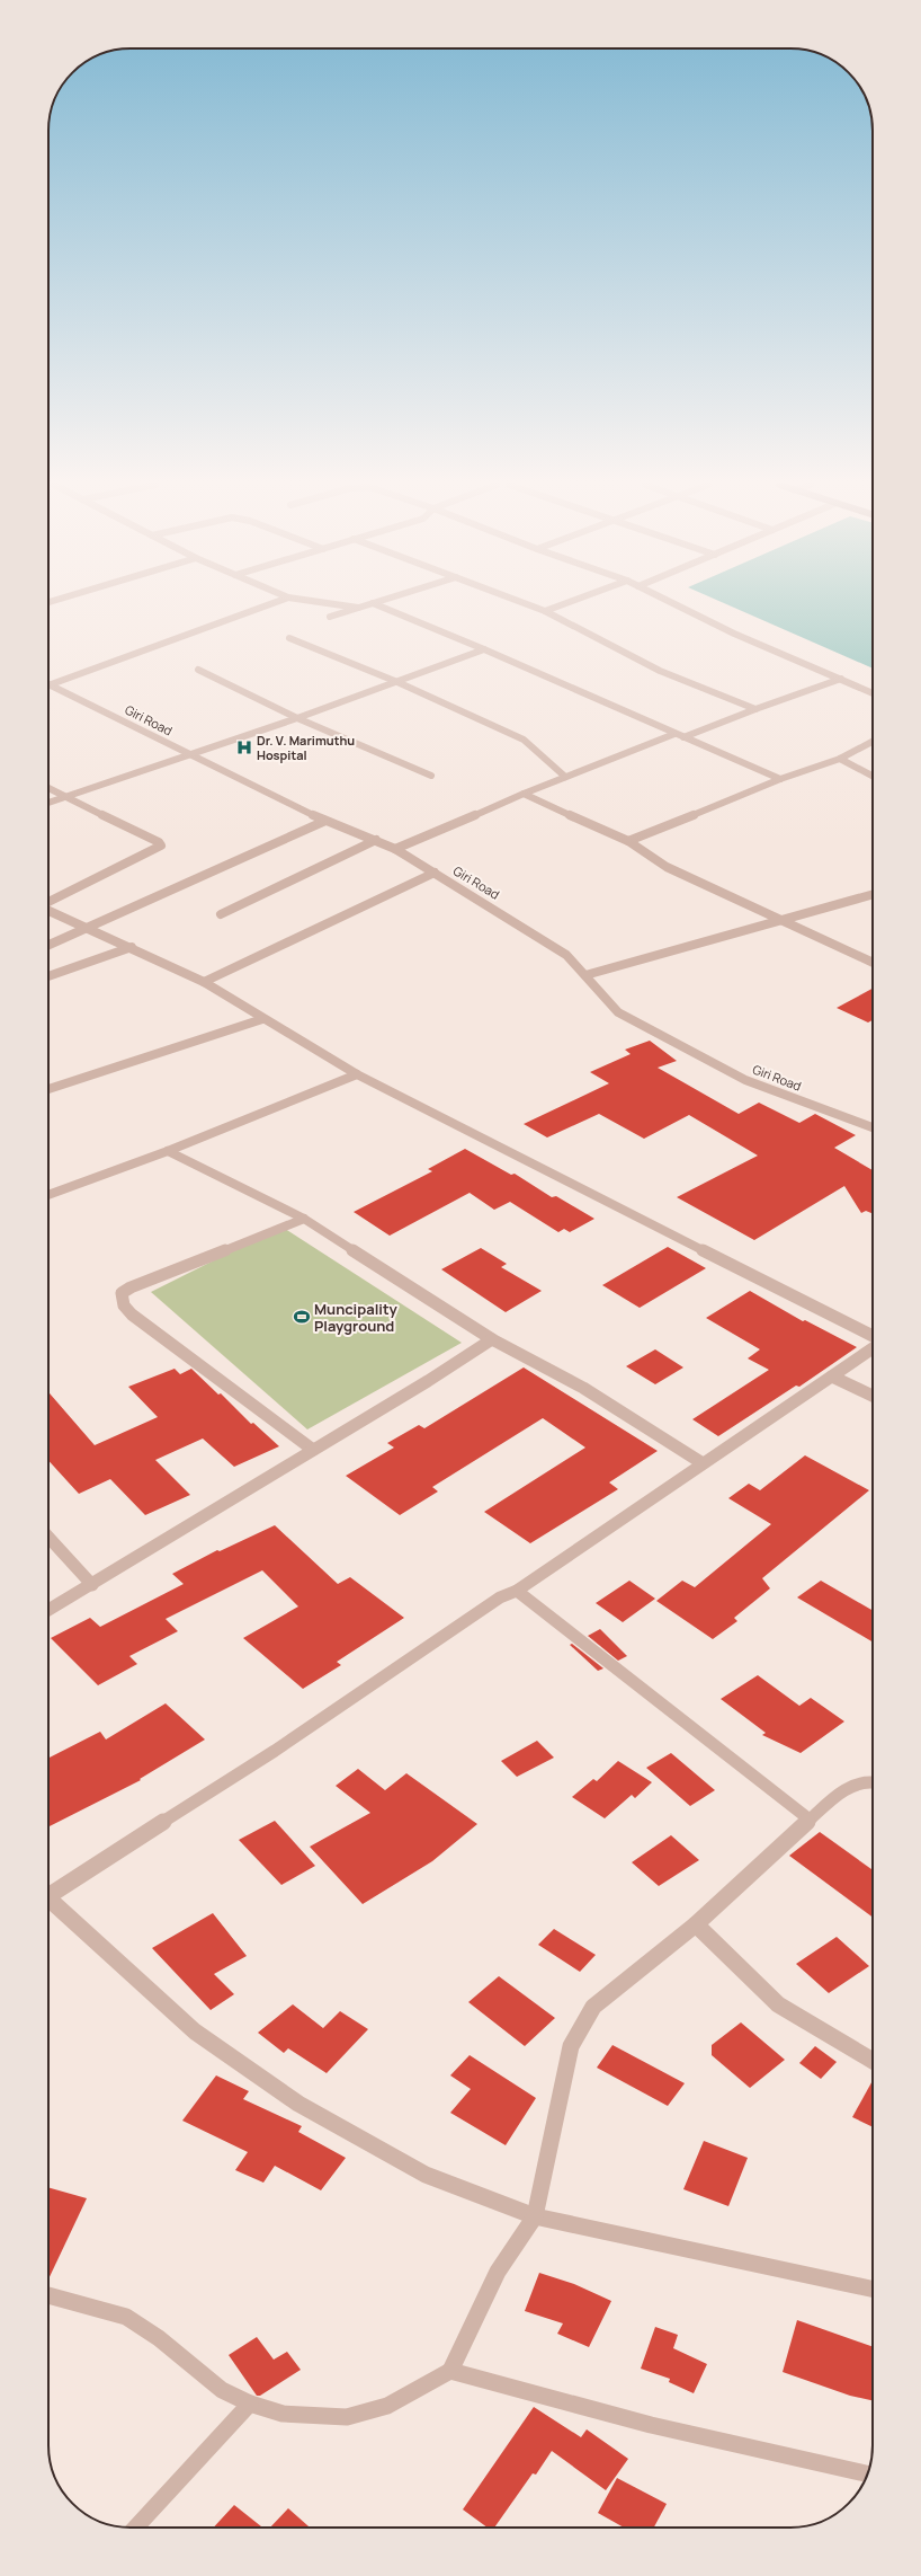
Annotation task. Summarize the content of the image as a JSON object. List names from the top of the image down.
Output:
{
  "streets": {
    "street": ["Giri Road"]
  },
  "places": {
    "hospital": ["Dr. V. Marimuthu Hospital"],
    "sports": ["Muncipality Playground"]
  }
}
